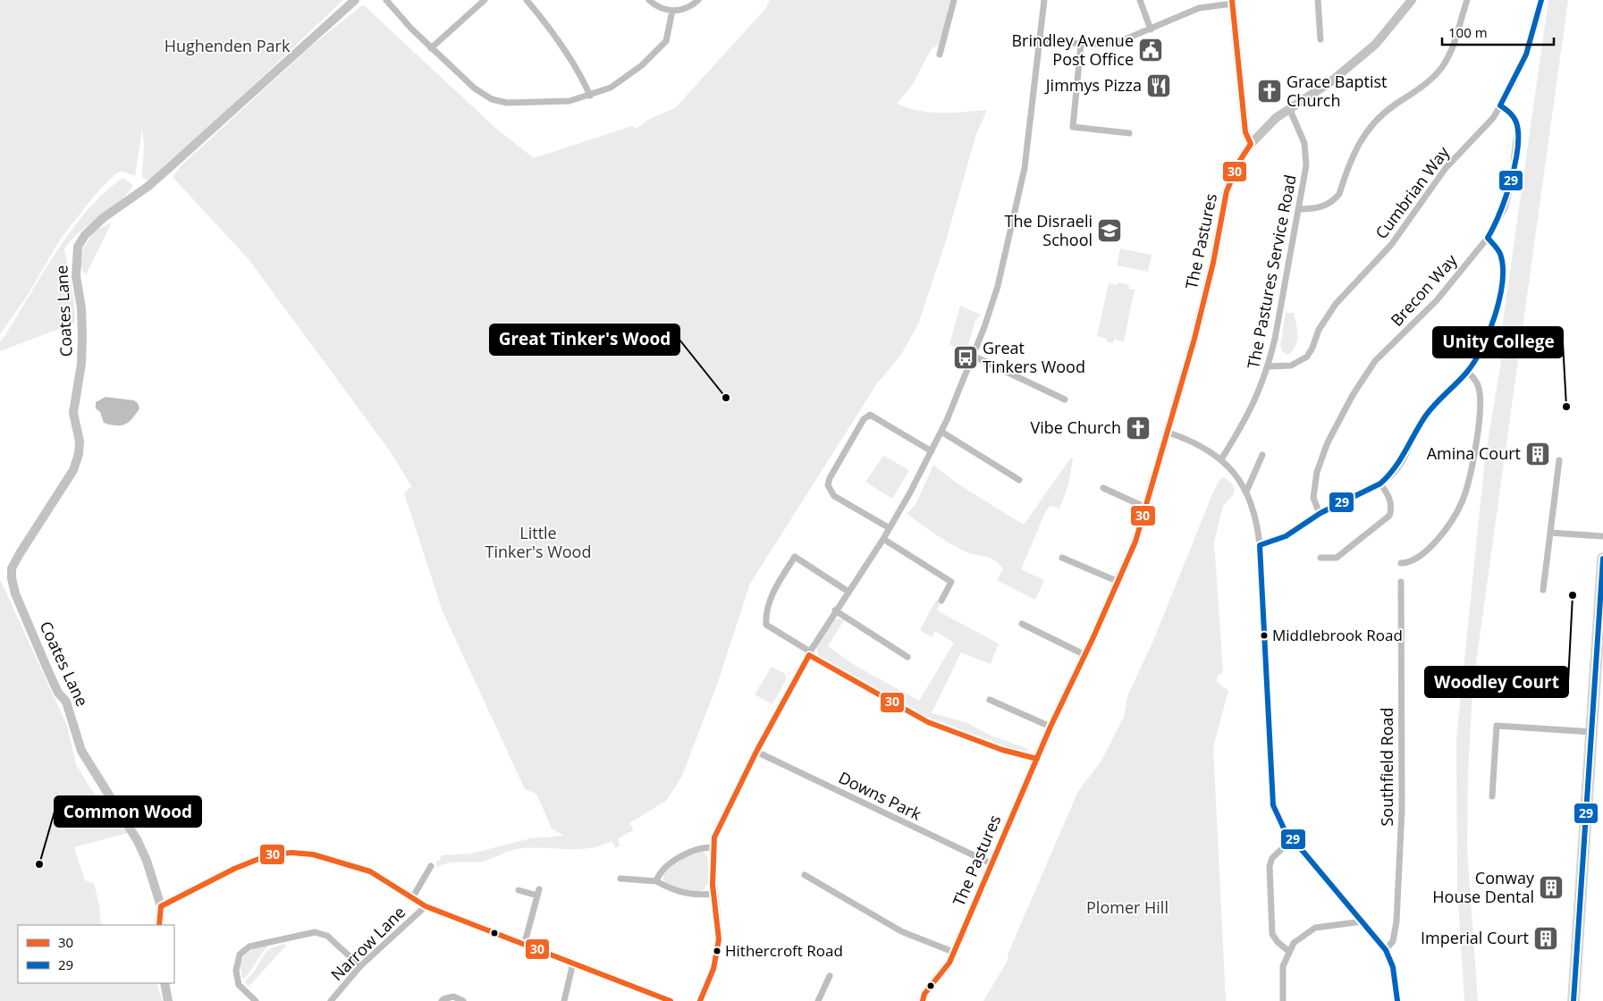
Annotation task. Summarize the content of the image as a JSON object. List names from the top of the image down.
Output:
{
  "streets": {
    "street": [
      "Cumbrian Way",
      "The Pastures",
      "The Pastures Service Road",
      "Brecon Way",
      "Coates Lane",
      "Southfield Road",
      "Downs Park",
      "Narrow Lane"
    ]
  },
  "crossings": [
    ["Cumbrian Way", "The Pastures Service Road"],
    ["Cumbrian Way", "Brecon Way"],
    ["The Pastures", "The Pastures Service Road"],
    ["The Pastures", "Downs Park"]
  ],
  "parks": ["Hughenden Park", "Little Tinker's Wood", "Plomer Hill"],
  "places": {
    "public building": ["Brindley Avenue Post Office"],
    "restaurant": ["Jimmys Pizza"],
    "church": ["Grace Baptist Church", "Vibe Church"],
    "school or university": ["The Disraeli School"],
    "bus stop": ["Great Tinkers Wood"],
    "other": [
      "Great Tinker's Wood",
      "Unity College",
      "Woodley Court",
      "Middlebrook Road",
      "Common Wood",
      "Hithercroft Road"
    ],
    "building": ["Amina Court", "Conway House Dental", "Imperial Court"]
  },
  "lines": ["transit line 30", "transit line 29"],
  "legend": ["30", "29"],
  "scale_bar": "100 m"
}
